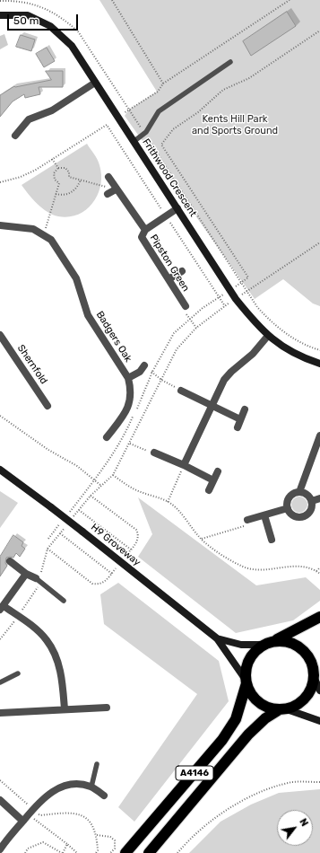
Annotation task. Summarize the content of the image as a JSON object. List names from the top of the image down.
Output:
{
  "streets": {
    "highway": ["A4146"],
    "street": [
      "Frithwood Crescent",
      "Pipston Green",
      "Badgers Oak",
      "Shernfold",
      "H9 Groveway"
    ]
  },
  "crossings": [
    ["Frithwood Crescent", "Pipston Green"],
    ["H9 Groveway", "A4146"]
  ],
  "parks": ["Kents Hill Park and Sports Ground"],
  "scale_bar": "50 m",
  "north": "top right"
}
